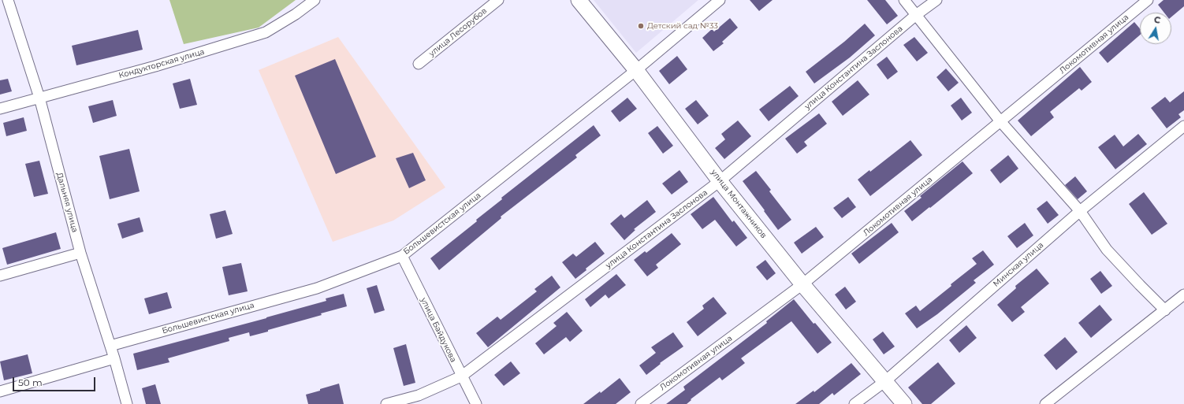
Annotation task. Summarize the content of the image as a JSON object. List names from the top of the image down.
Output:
{
  "streets": {
    "street": [
      "улица Лесорубов",
      "Локомотивная улица",
      "Кондукторская улица",
      "улица Константина Заслонова",
      "Дальняя улица",
      "улица Монтажников",
      "Большевистская улица",
      "Минская улица",
      "улица Байдукова"
    ]
  },
  "crossings": [
    ["Локомотивная улица", "улица Монтажников"],
    ["Кондукторская улица", "Дальняя улица"],
    ["улица Константина Заслонова", "улица Монтажников"],
    ["улица Константина Заслонова", "улица Байдукова"],
    ["Дальняя улица", "Большевистская улица"],
    ["улица Монтажников", "Большевистская улица"],
    ["улица Монтажников", "Минская улица"],
    ["Большевистская улица", "улица Байдукова"]
  ],
  "places": ["Детский сад №33"],
  "scale_bar": "50 m",
  "north": "top"
}
